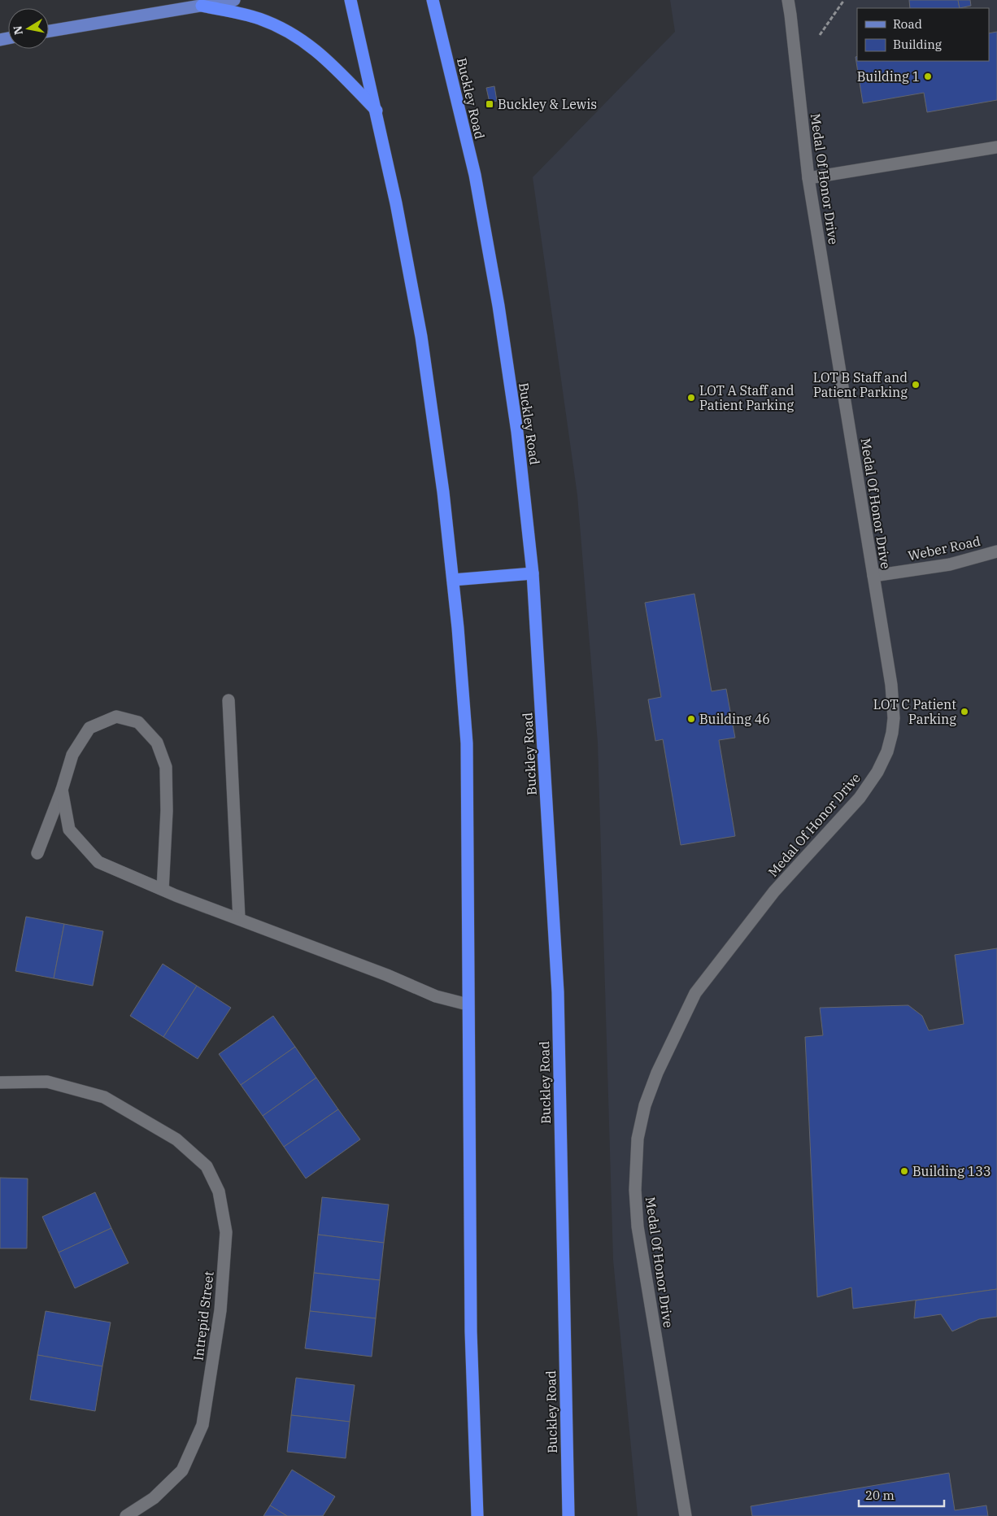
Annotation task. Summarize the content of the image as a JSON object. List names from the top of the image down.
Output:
{
  "streets": {
    "highway": ["Buckley Road"],
    "street": ["Medal Of Honor Drive", "Weber Road", "Intrepid Street"]
  },
  "crossings": [
    ["Medal Of Honor Drive", "Weber Road"]
  ],
  "places": {
    "other": [
      "Building 1",
      "LOT B Staff and Patient Parking",
      "LOT A Staff and Patient Parking",
      "LOT C Patient Parking",
      "Building 46",
      "Building 133"
    ],
    "transit": ["Buckley & Lewis"]
  },
  "legend": ["Road", "Building"],
  "scale_bar": "20 m",
  "north": "left"
}
